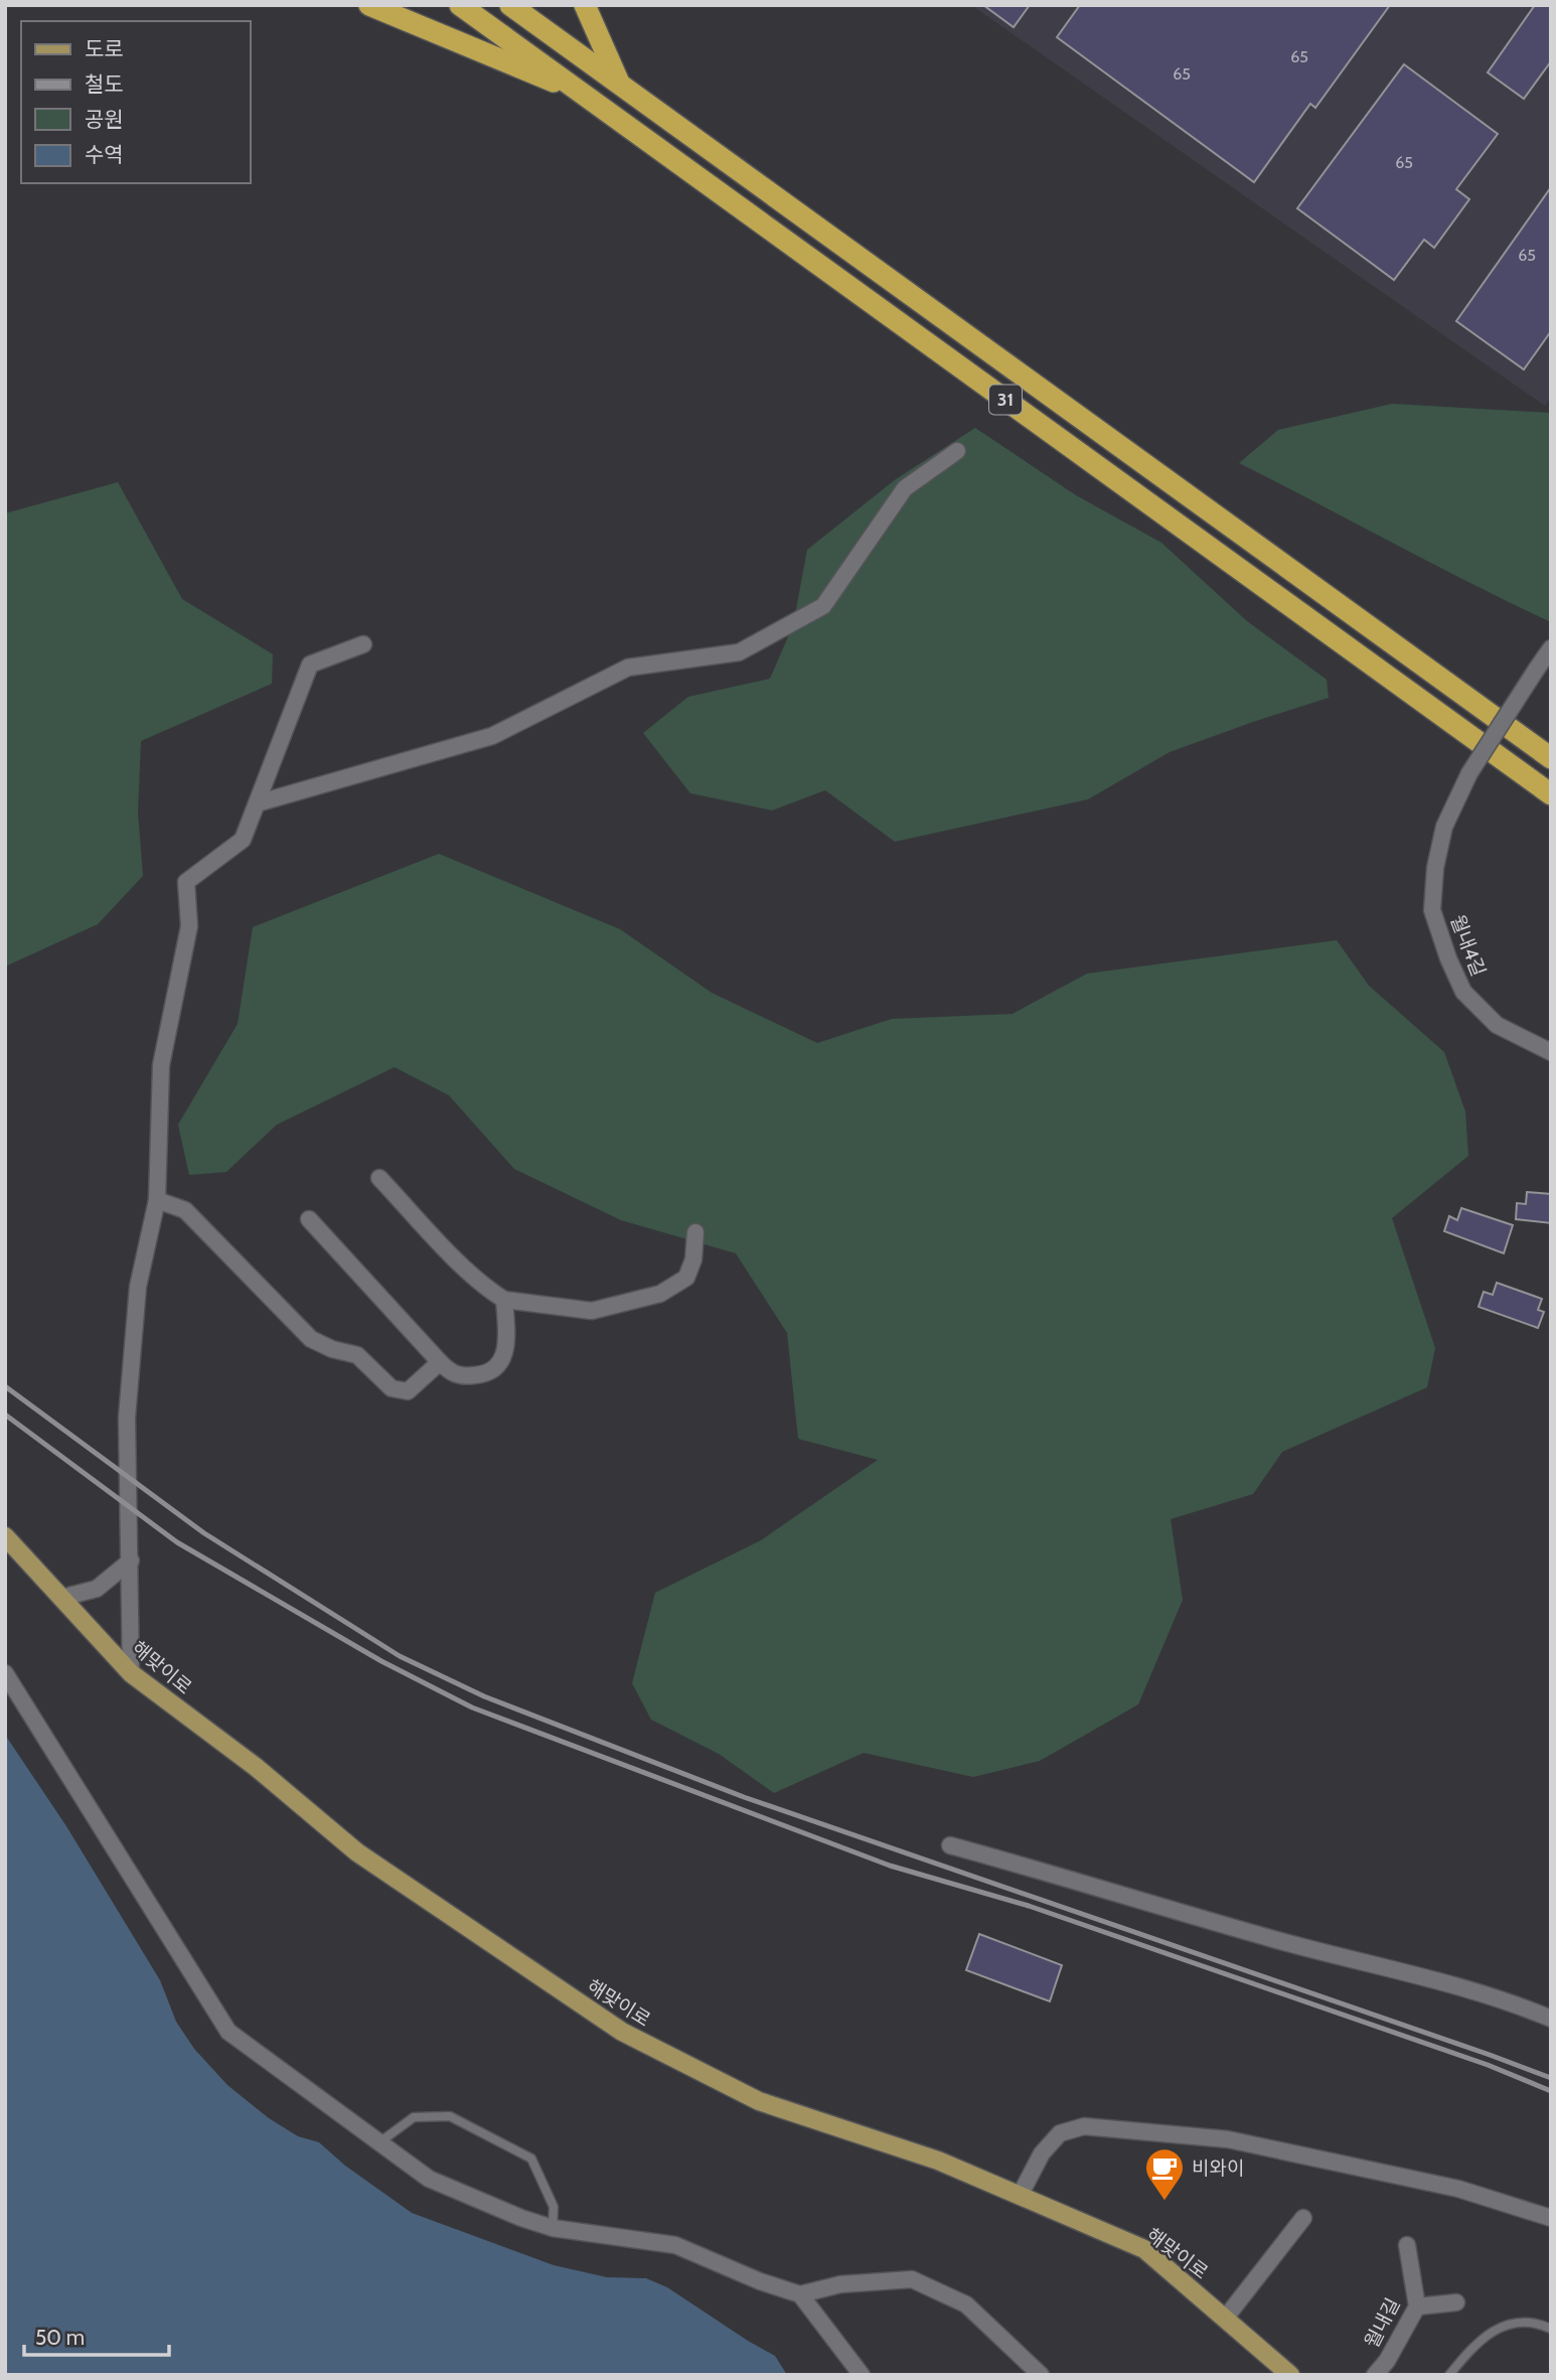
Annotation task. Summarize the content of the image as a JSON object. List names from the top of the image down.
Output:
{
  "streets": {
    "highway": ["31"],
    "main road": ["해맞이로"],
    "street": ["월내4길", "월내길"]
  },
  "places": {
    "cafe": ["비와이"]
  },
  "house_numbers": [
    "65",
    "65",
    "65",
    "65"
  ],
  "legend": [
    "도로",
    "철도",
    "공원",
    "수역"
  ],
  "scale_bar": "50 m"
}
